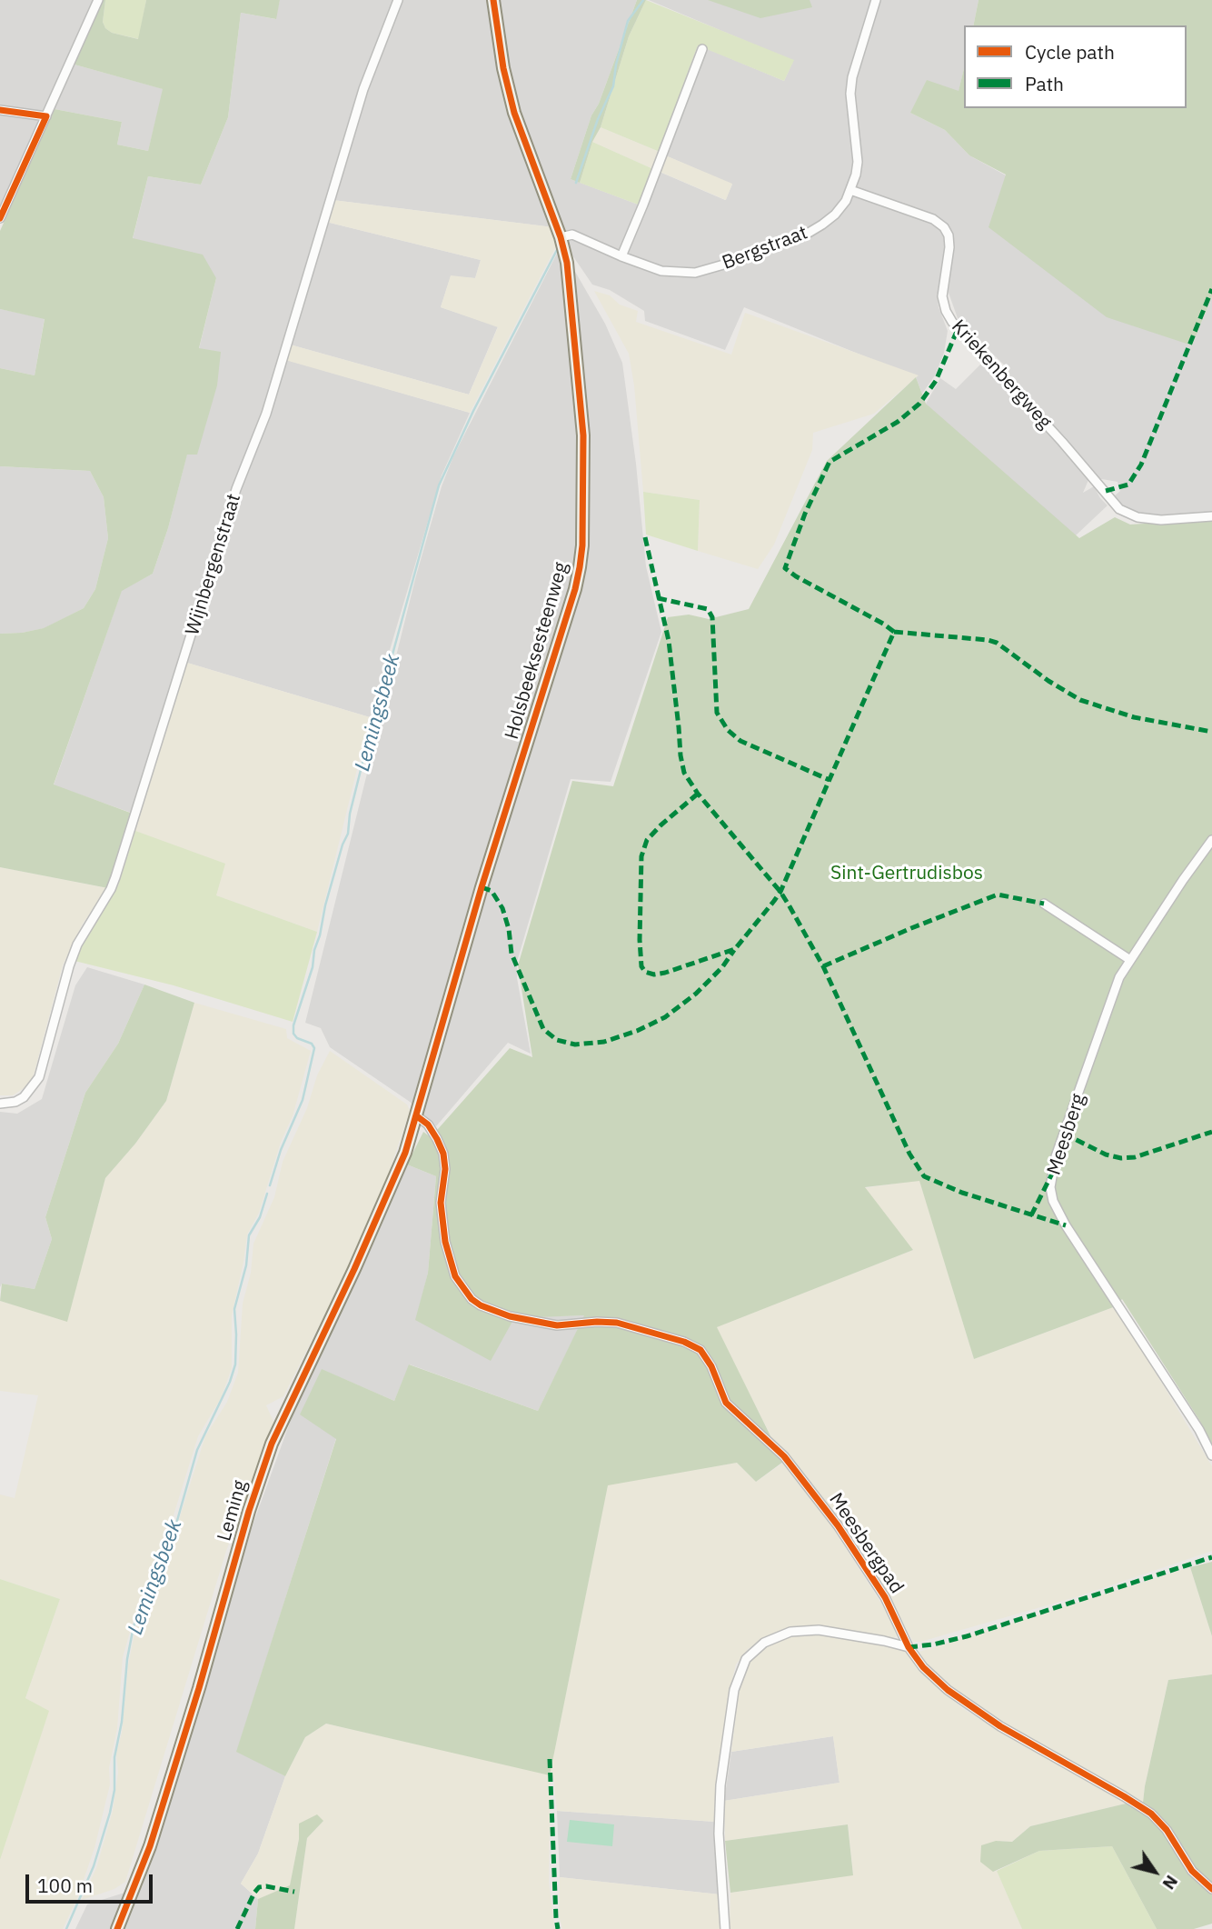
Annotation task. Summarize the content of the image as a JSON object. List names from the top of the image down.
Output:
{
  "streets": {
    "street": [
      "Bergstraat",
      "Kriekenbergweg",
      "Wijnbergenstraat",
      "Holsbeeksesteenweg",
      "Meesberg",
      "Leming",
      "Meesbergpad"
    ]
  },
  "crossings": [
    ["Bergstraat", "Kriekenbergweg"],
    ["Bergstraat", "Holsbeeksesteenweg"],
    ["Holsbeeksesteenweg", "Leming"],
    ["Holsbeeksesteenweg", "Meesbergpad"],
    ["Leming", "Meesbergpad"]
  ],
  "water": ["Lemingsbeek"],
  "parks": ["Sint-Gertrudisbos"],
  "legend": ["Cycle path", "Path"],
  "scale_bar": "100 m",
  "north": "bottom right"
}
